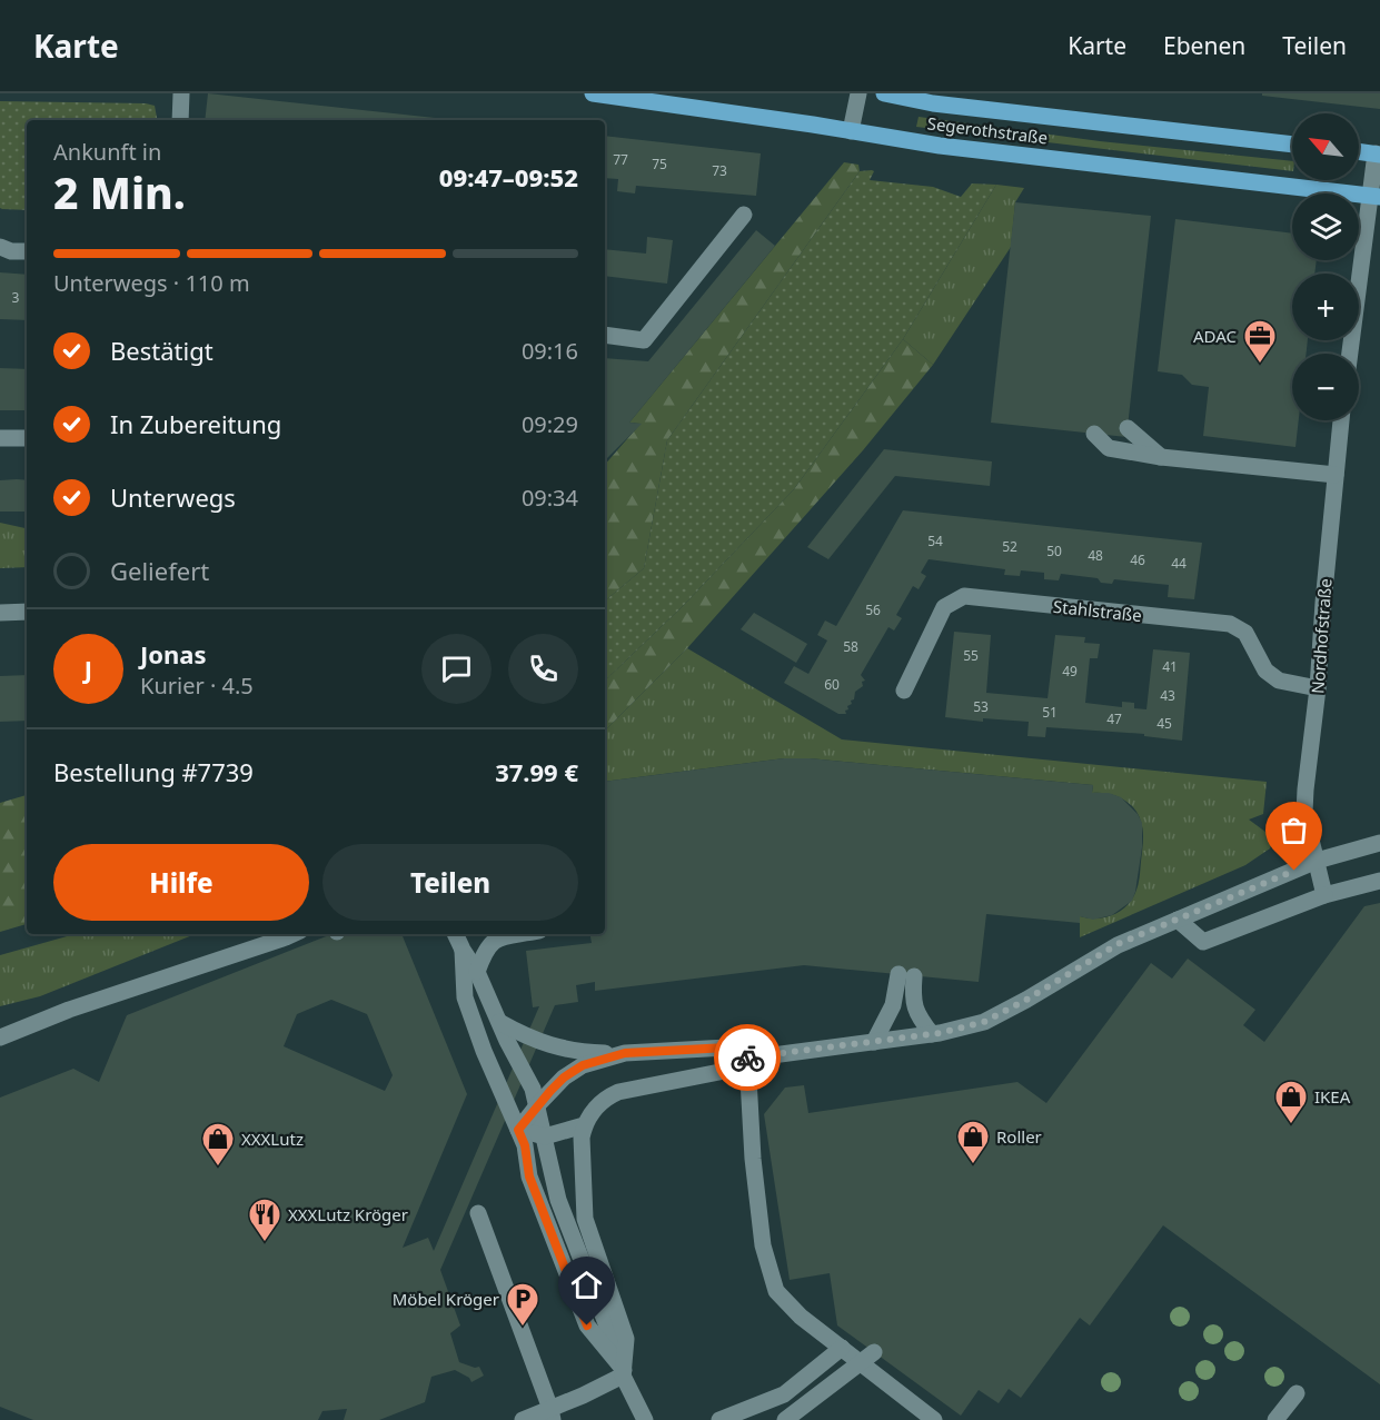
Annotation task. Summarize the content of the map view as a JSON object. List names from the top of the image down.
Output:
{
  "streets": {
    "main road": ["Segerothstraße"],
    "street": ["Stahlstraße", "Nordhofstraße"]
  },
  "crossings": [
    ["Stahlstraße", "Nordhofstraße"]
  ],
  "places": {
    "office": ["ADAC"],
    "shop": ["IKEA", "Roller", "XXXLutz"],
    "restaurant": ["XXXLutz Kröger"],
    "parking": ["Möbel Kröger"]
  },
  "house_numbers": [
    "77",
    "75",
    "73",
    "3",
    "54",
    "52",
    "50",
    "48",
    "46",
    "44",
    "56",
    "58",
    "55",
    "41",
    "49",
    "60",
    "43",
    "53",
    "51",
    "47",
    "45"
  ],
  "north": "top left",
  "page": {
    "header": "Karte",
    "nav": ["Karte", "Ebenen", "Teilen"],
    "map_buttons": ["+", "−"],
    "heading": ["2 Min.", "Ankunft in", "09:47–09:52"],
    "panel": [
      "Jonas",
      "Kurier · 4.5",
      "Bestellung #7739",
      "37.99 €"
    ],
    "bar": "Unterwegs · 110 m",
    "list": [
      ["Bestätigt", "09:16"],
      ["In Zubereitung", "09:29"],
      ["Unterwegs", "09:34"],
      "Geliefert"
    ],
    "round": "J",
    "buttons": ["Hilfe", "Teilen"]
  }
}
